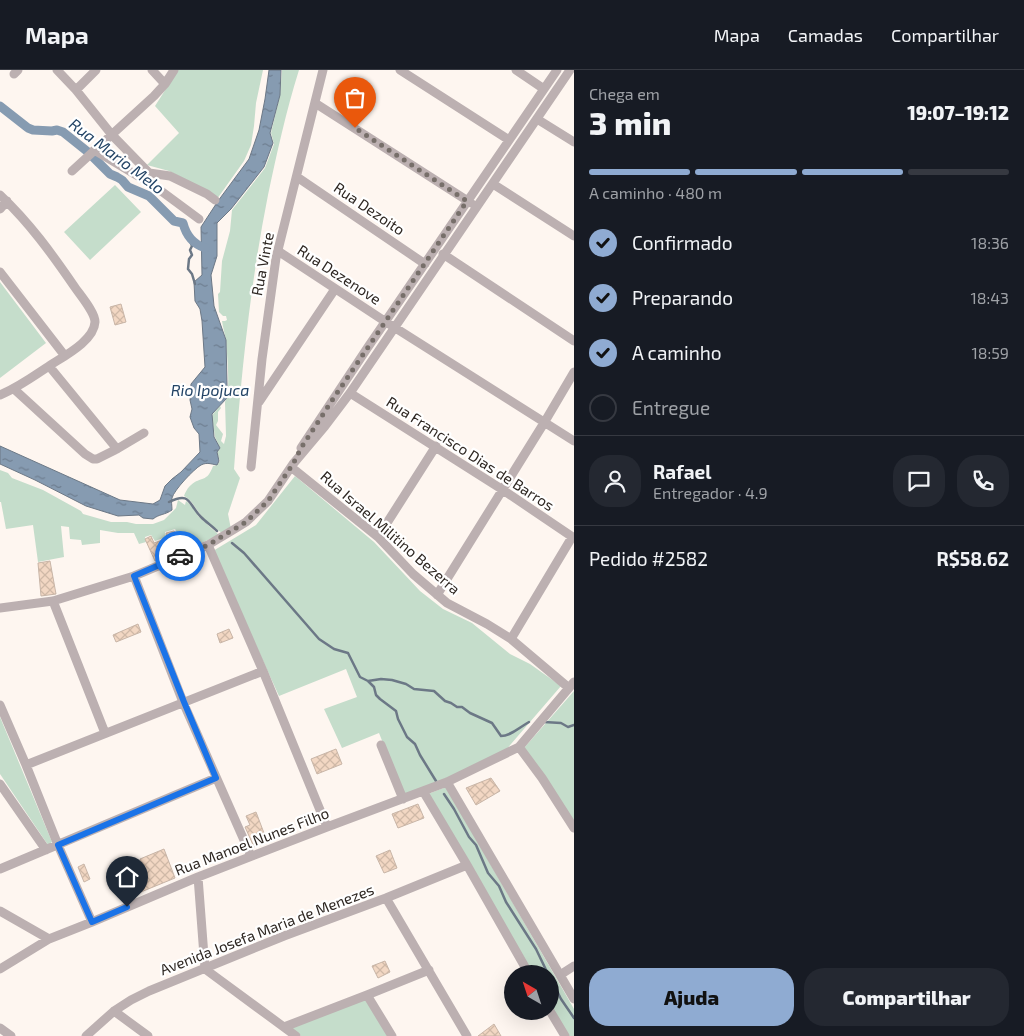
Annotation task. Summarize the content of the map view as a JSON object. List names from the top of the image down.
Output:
{
  "streets": {
    "street": [
      "Rua Dezoito",
      "Rua Vinte",
      "Rua Dezenove",
      "Rua Francisco Dias de Barros",
      "Rua Israel Militino Bezerra",
      "Rua Manoel Nunes Filho",
      "Avenida Josefa Maria de Menezes"
    ]
  },
  "crossings": [
    ["Rua Dezoito", "Rua Vinte"],
    ["Rua Vinte", "Rua Dezenove"]
  ],
  "water": ["Rua Mario Melo", "Rio Ipojuca"],
  "north": "top left",
  "page": {
    "header": "Mapa",
    "nav": ["Mapa", "Camadas", "Compartilhar"],
    "heading": ["3 min", "Chega em", "19:07–19:12"],
    "panel": [
      "Rafael",
      "Entregador · 4.9",
      "Pedido #2582",
      "R$58.62"
    ],
    "bar": "A caminho · 480 m",
    "list": [
      ["Confirmado", "18:36"],
      ["Preparando", "18:43"],
      ["A caminho", "18:59"],
      "Entregue"
    ],
    "buttons": ["Ajuda", "Compartilhar"]
  }
}
